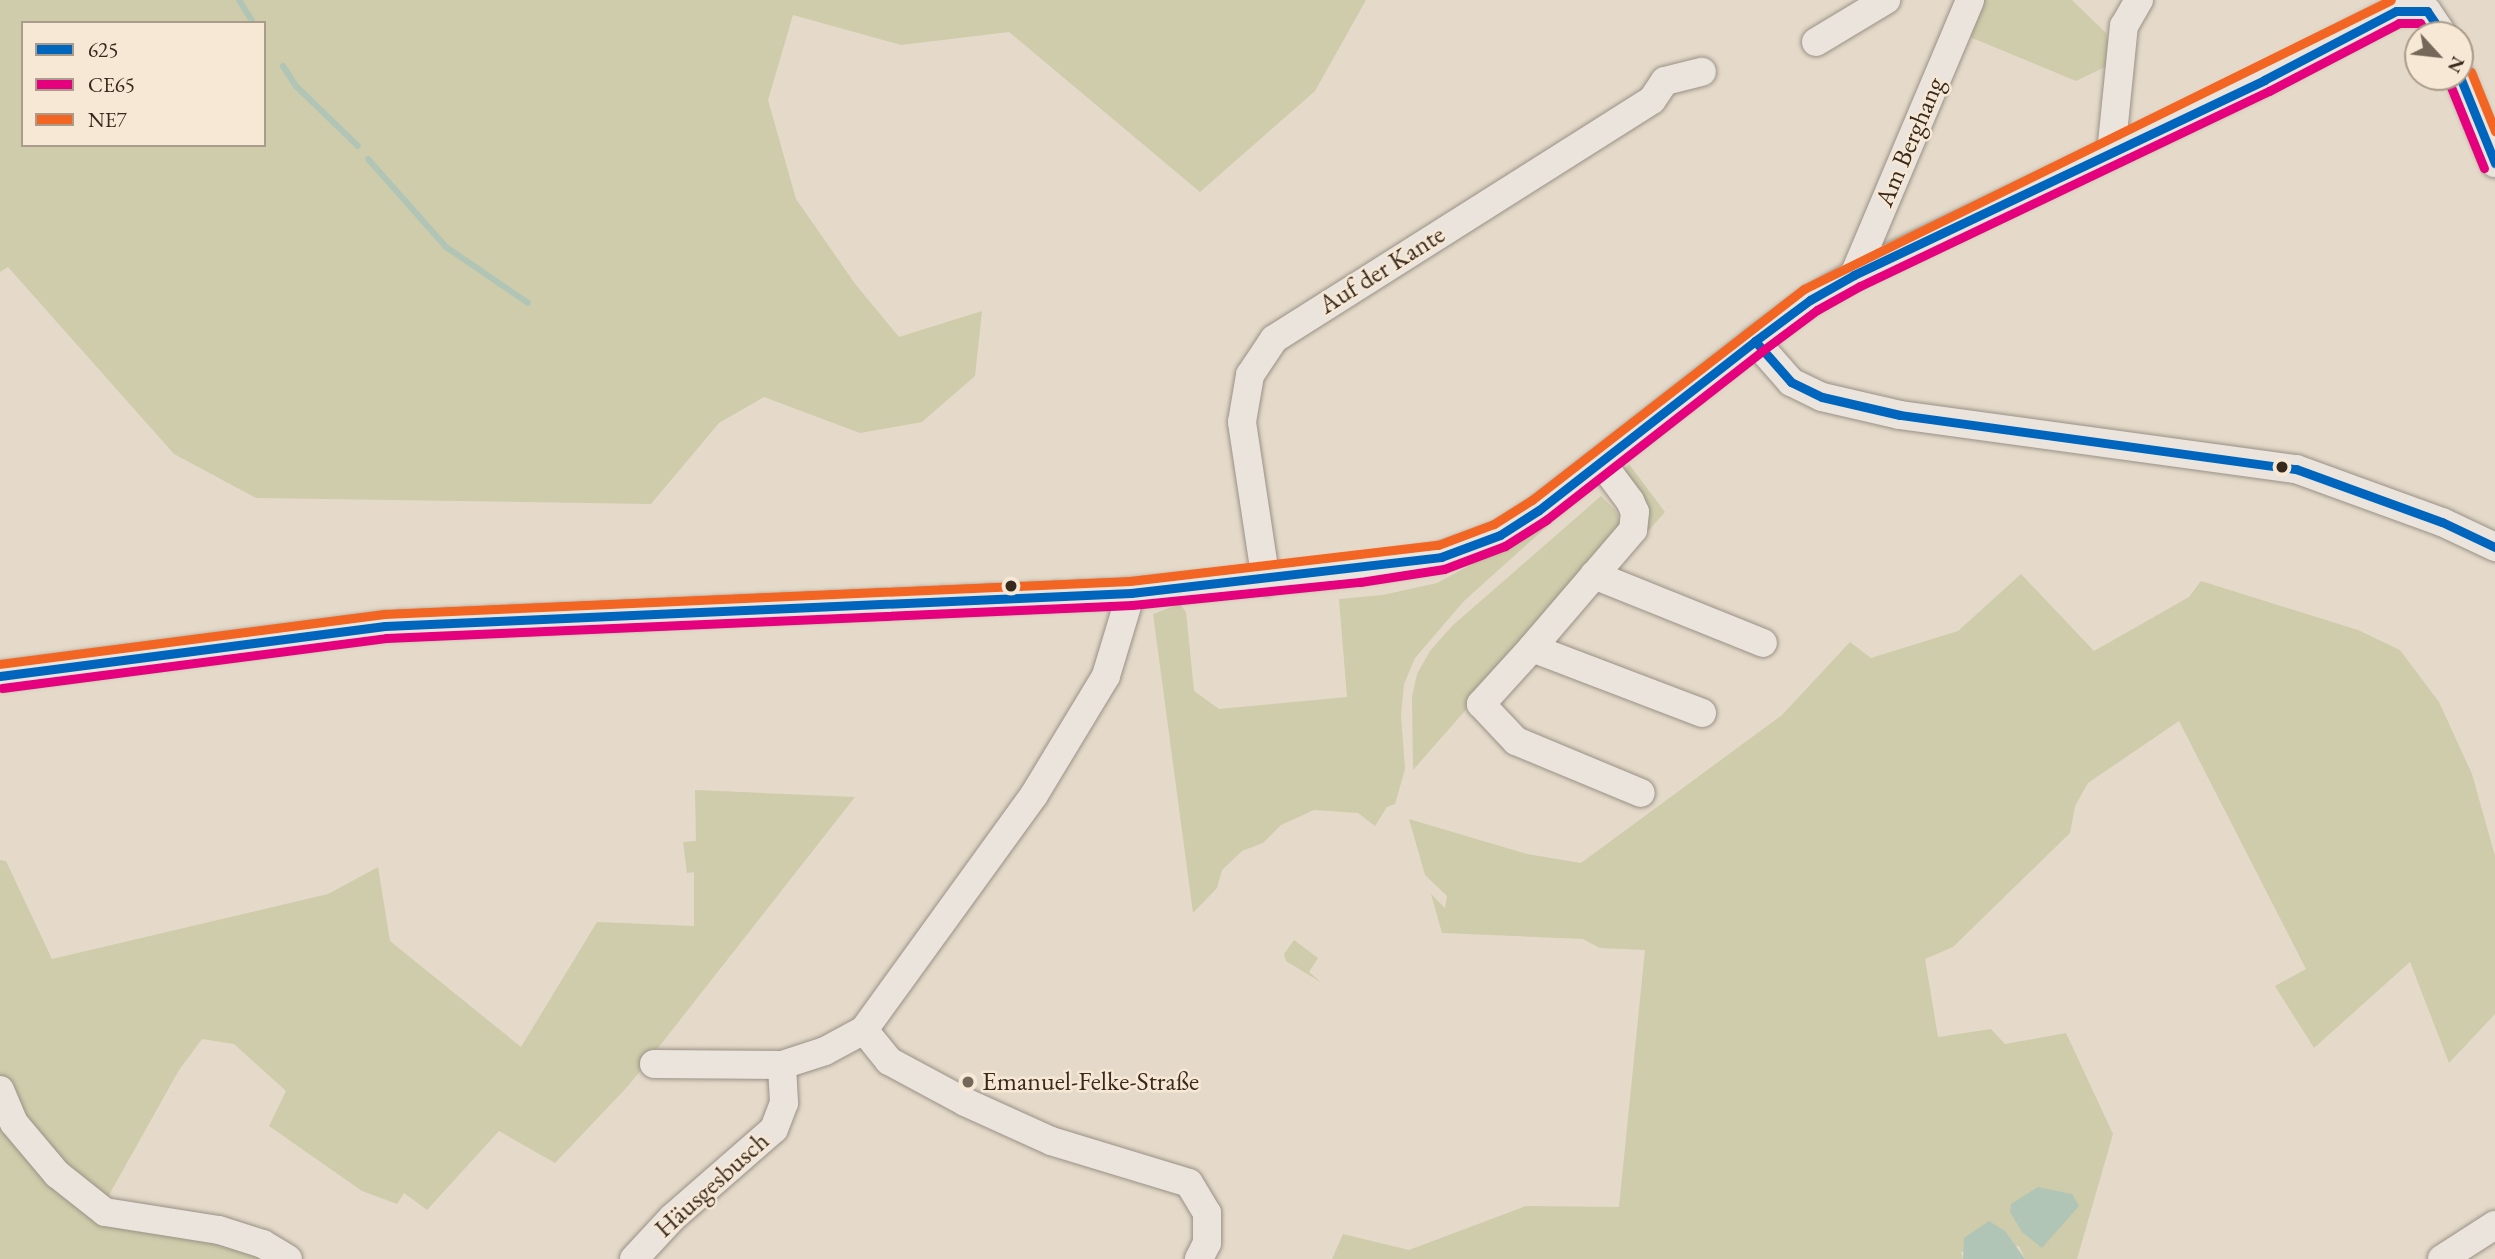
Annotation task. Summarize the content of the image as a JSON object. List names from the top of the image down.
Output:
{
  "streets": {
    "street": ["Am Berghang", "Auf der Kante", "Häusgesbusch"]
  },
  "places": ["Emanuel-Felke-Straße"],
  "lines": ["transit line NE7", "transit line 625", "transit line CE65"],
  "legend": ["625", "CE65", "NE7"],
  "north": "bottom right"
}
